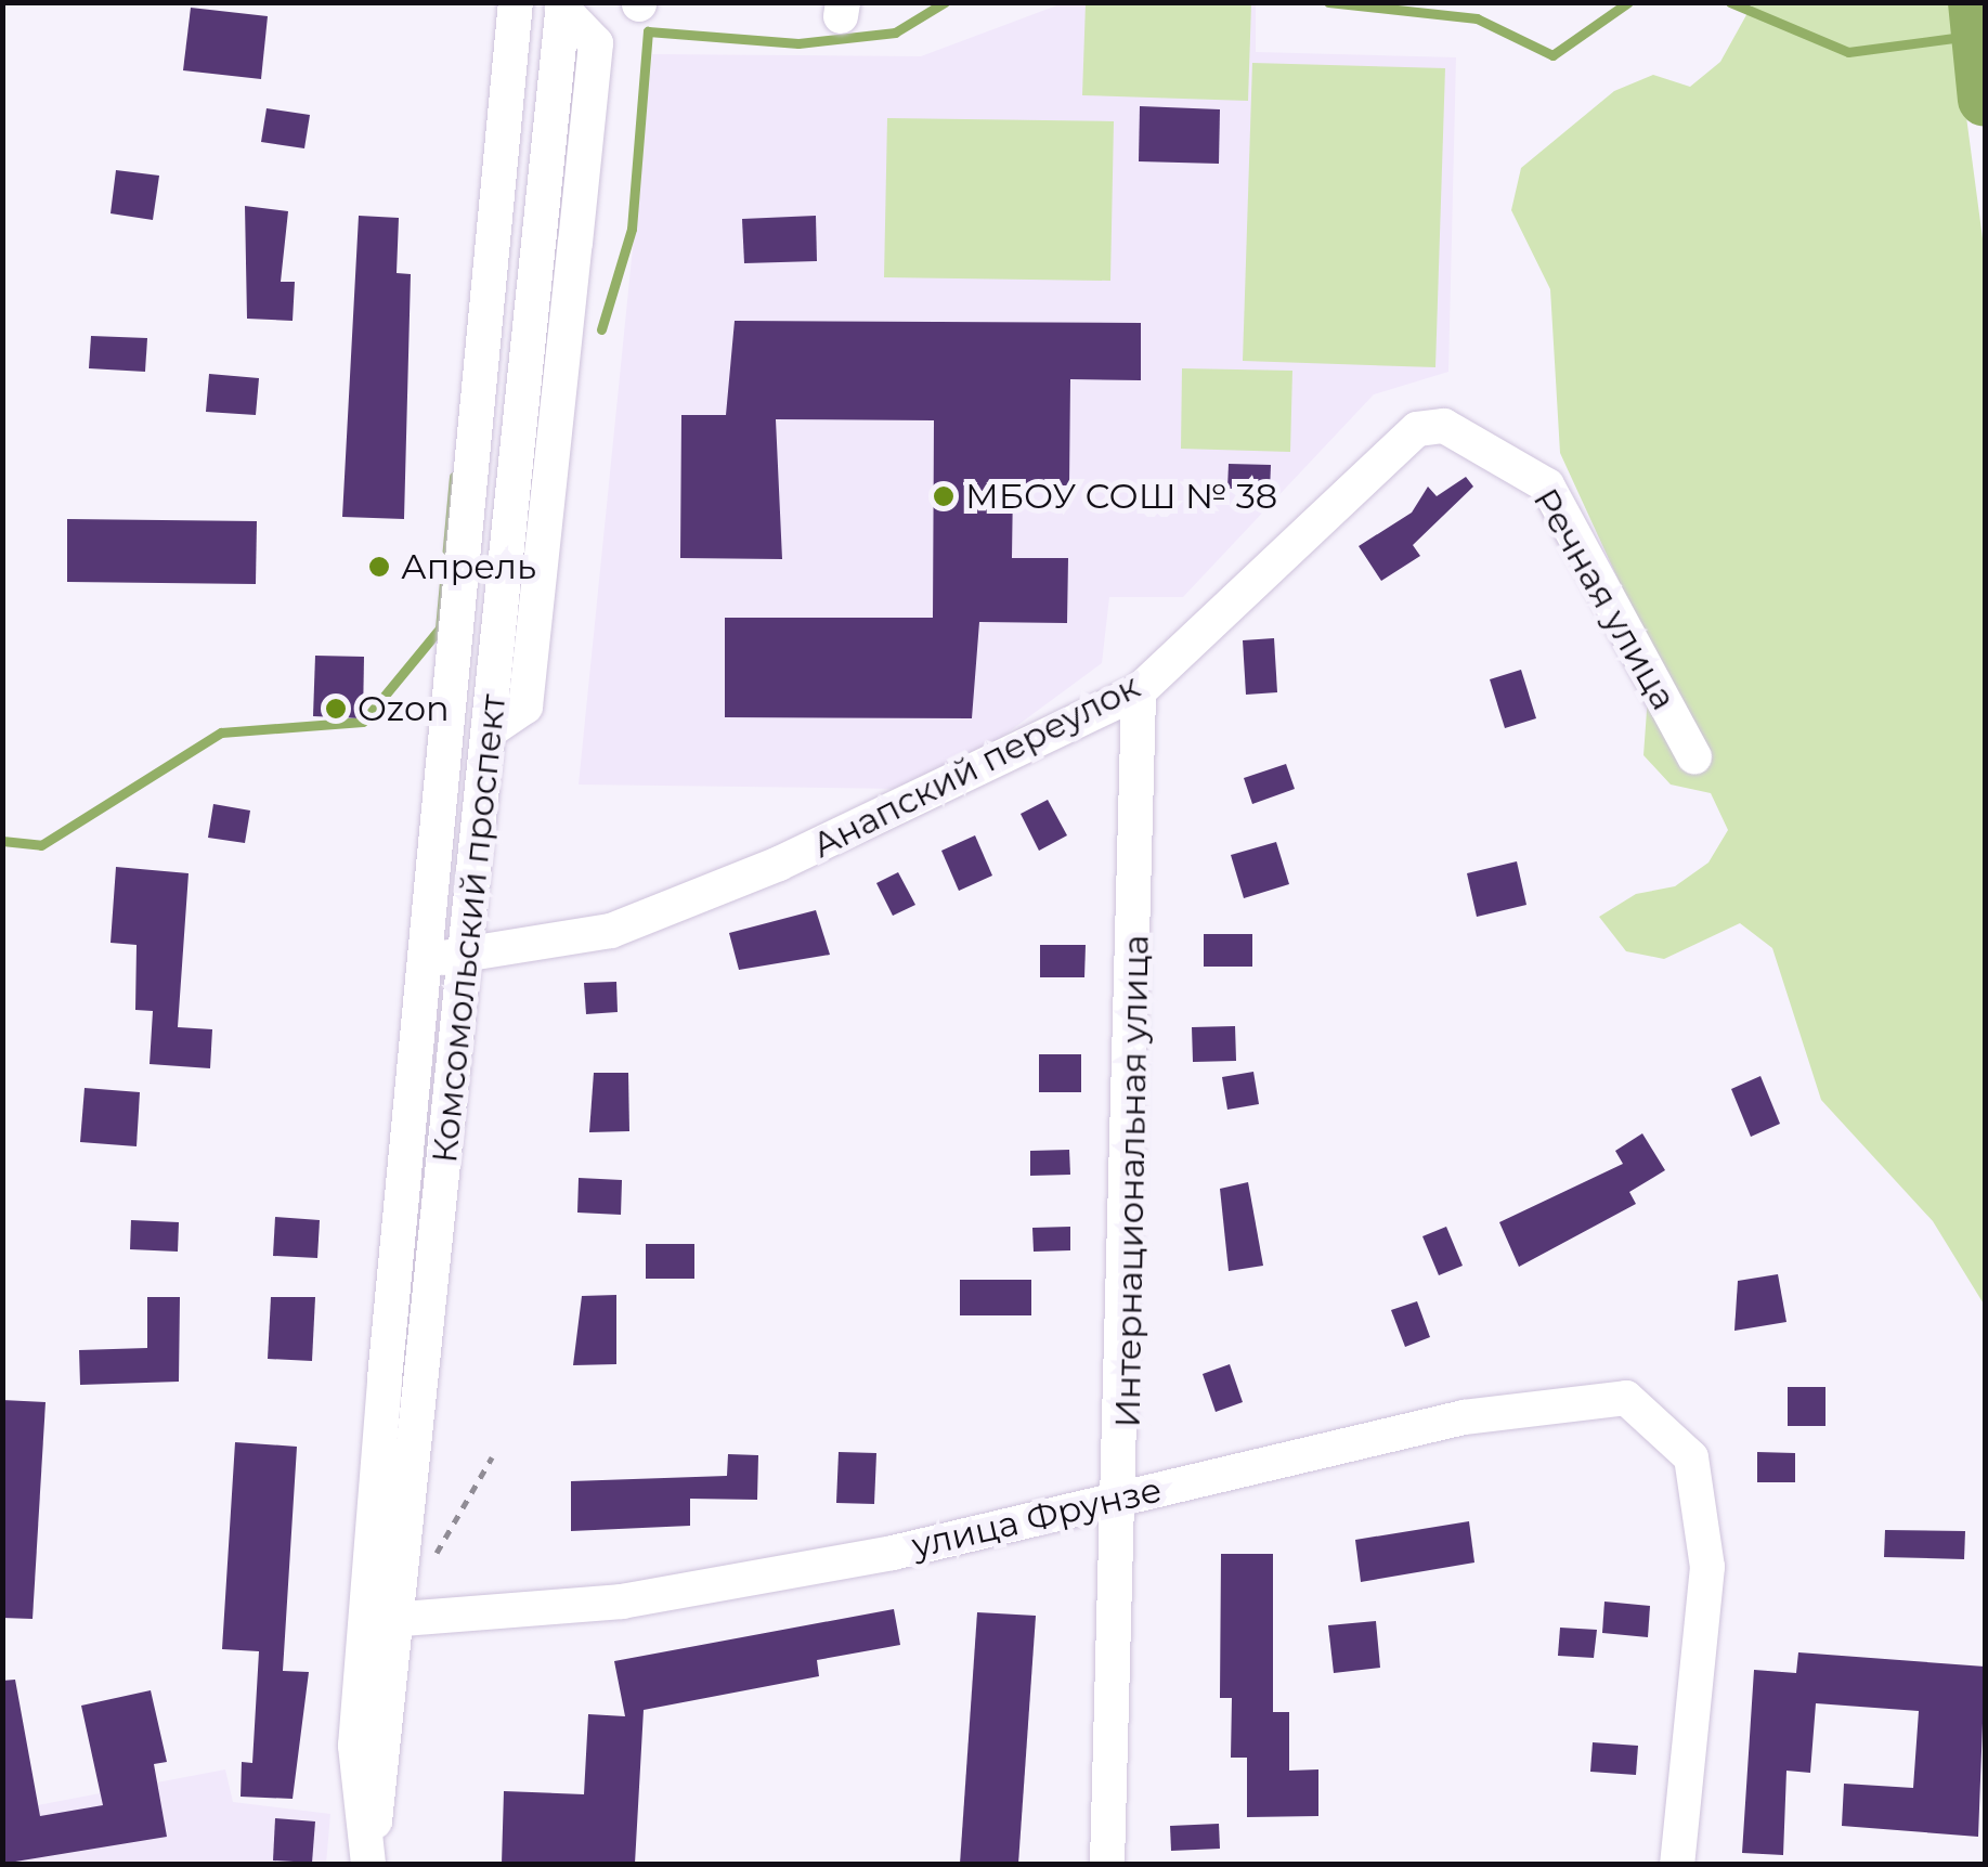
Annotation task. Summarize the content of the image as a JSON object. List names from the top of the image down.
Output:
{
  "streets": {
    "street": [
      "Речная улица",
      "Анапский переулок",
      "Комсомольский проспект",
      "Интернациональная улица",
      "улица Фрунзе"
    ]
  },
  "crossings": [
    ["Речная улица", "Анапский переулок"],
    ["Анапский переулок", "Комсомольский проспект"],
    ["Анапский переулок", "Интернациональная улица"],
    ["Комсомольский проспект", "улица Фрунзе"],
    ["Интернациональная улица", "улица Фрунзе"]
  ],
  "places": ["МБОУ СОШ № 38", "Апрель", "Ozon"]
}
